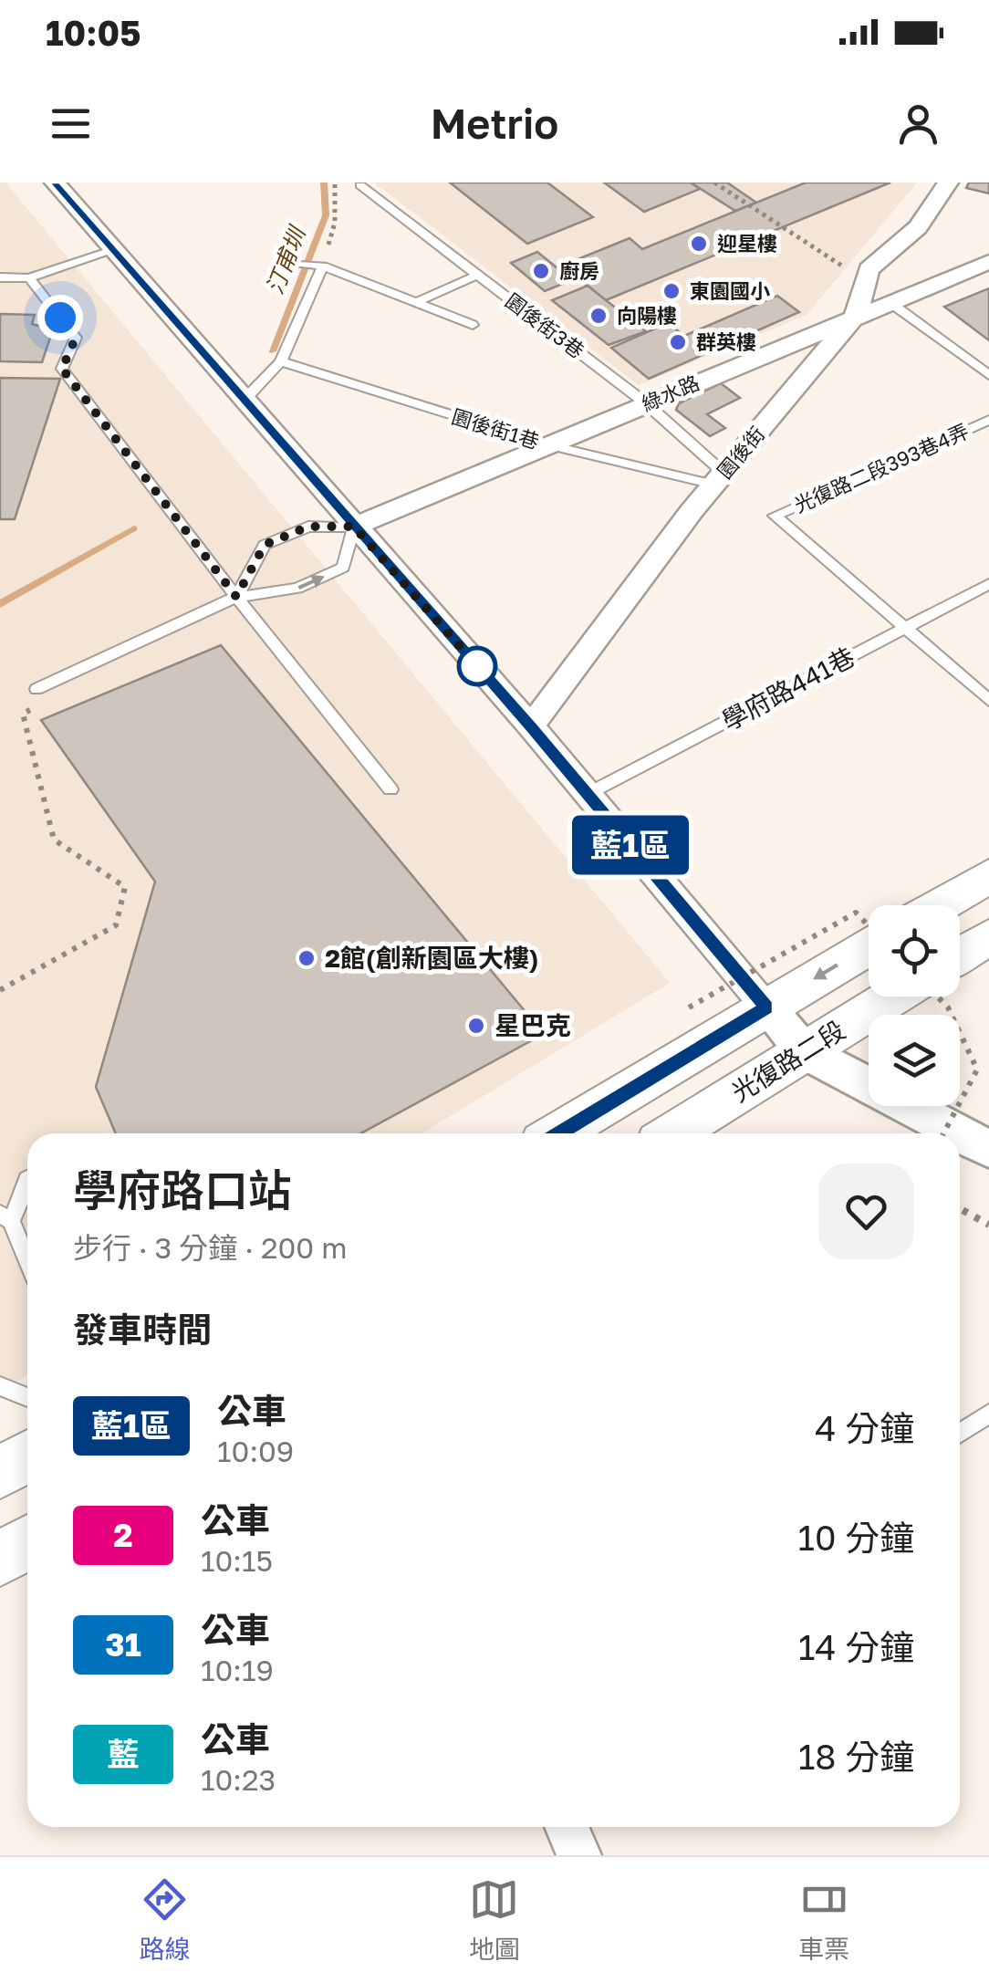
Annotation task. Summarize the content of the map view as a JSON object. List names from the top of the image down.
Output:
{
  "streets": {
    "main road": ["光復路二段"],
    "street": ["綠水路", "園後街"],
    "lane": [
      "園後街3巷",
      "園後街1巷",
      "光復路二段393巷4弄",
      "學府路441巷"
    ]
  },
  "crossings": [
    ["園後街3巷", "綠水路"],
    ["園後街3巷", "園後街1巷"],
    ["園後街3巷", "園後街"],
    ["綠水路", "園後街1巷"],
    ["綠水路", "園後街"],
    ["園後街1巷", "園後街"],
    ["光復路二段393巷4弄", "學府路441巷"]
  ],
  "water": ["汀甫圳"],
  "places": [
    "迎星樓",
    "廚房",
    "東園國小",
    "向陽樓",
    "群英樓",
    "2館(創新園區大樓)",
    "星巴克"
  ],
  "lines": ["bus line 藍1區"],
  "page": {
    "status": "10:05",
    "header": "Metrio",
    "on_map": "藍1區",
    "heading": [
      ["學府路口站", "步行 · 3 分鐘 · 200 m"],
      "發車時間"
    ],
    "list": [
      {
        "mark": "藍1區",
        "name": "公車",
        "note": "10:09",
        "value": "4 分鐘"
      },
      {
        "mark": "2",
        "name": "公車",
        "note": "10:15",
        "value": "10 分鐘"
      },
      {
        "mark": "31",
        "name": "公車",
        "note": "10:19",
        "value": "14 分鐘"
      },
      {
        "mark": "藍",
        "name": "公車",
        "note": "10:23",
        "value": "18 分鐘"
      }
    ],
    "tabs": ["路線", "地圖", "車票"]
  }
}
